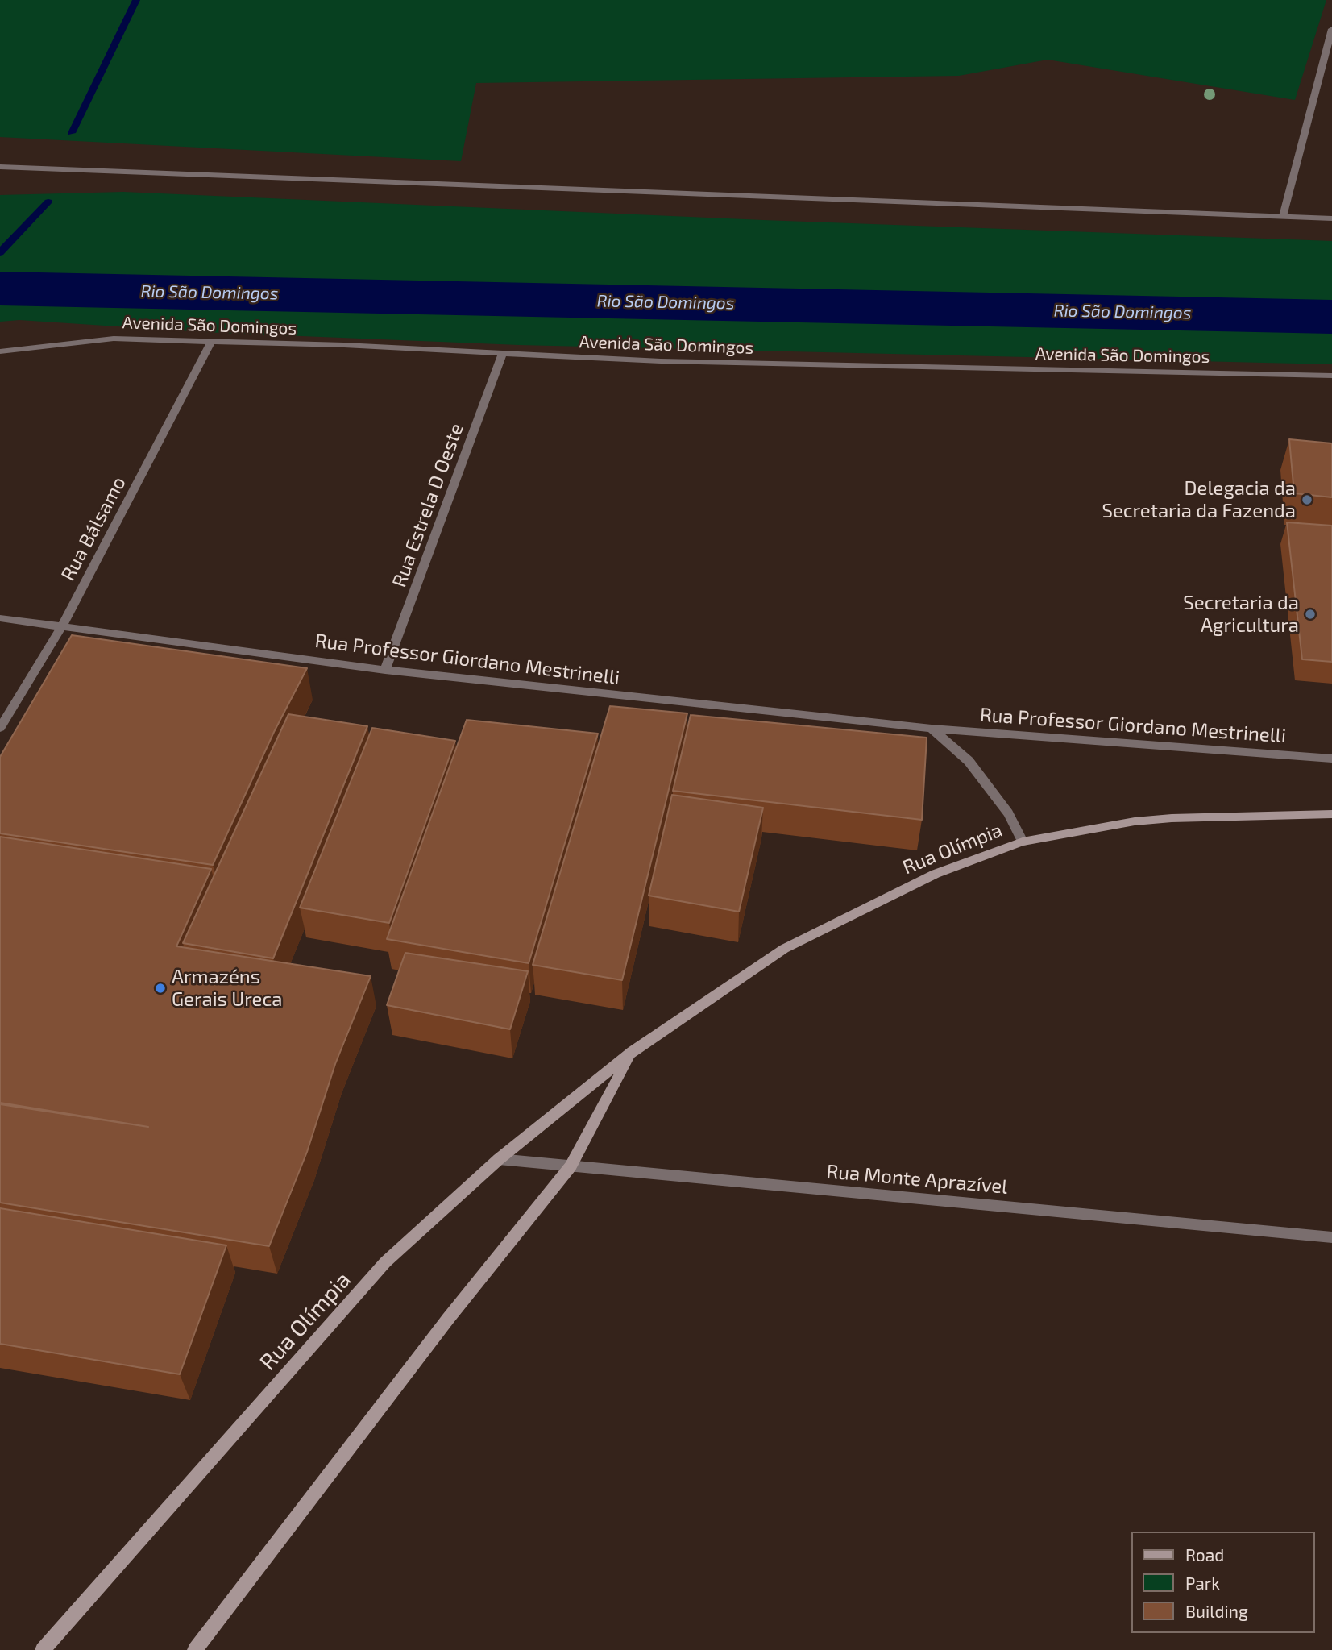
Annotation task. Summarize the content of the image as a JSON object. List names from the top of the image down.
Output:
{
  "streets": {
    "main road": ["Rua Olímpia"],
    "street": [
      "Avenida São Domingos",
      "Rua Estrela D Oeste",
      "Rua Bálsamo",
      "Rua Professor Giordano Mestrinelli",
      "Rua Monte Aprazível"
    ]
  },
  "crossings": [
    ["Avenida São Domingos", "Rua Estrela D Oeste"],
    ["Avenida São Domingos", "Rua Bálsamo"],
    ["Rua Estrela D Oeste", "Rua Professor Giordano Mestrinelli"],
    ["Rua Bálsamo", "Rua Professor Giordano Mestrinelli"],
    ["Rua Olímpia", "Rua Monte Aprazível"]
  ],
  "water": ["Rio São Domingos"],
  "places": ["Delegacia da Secretaria da Fazenda", "Secretaria da Agricultura", "Armazéns Gerais Ureca"],
  "legend": ["Road", "Park", "Building"]
}
